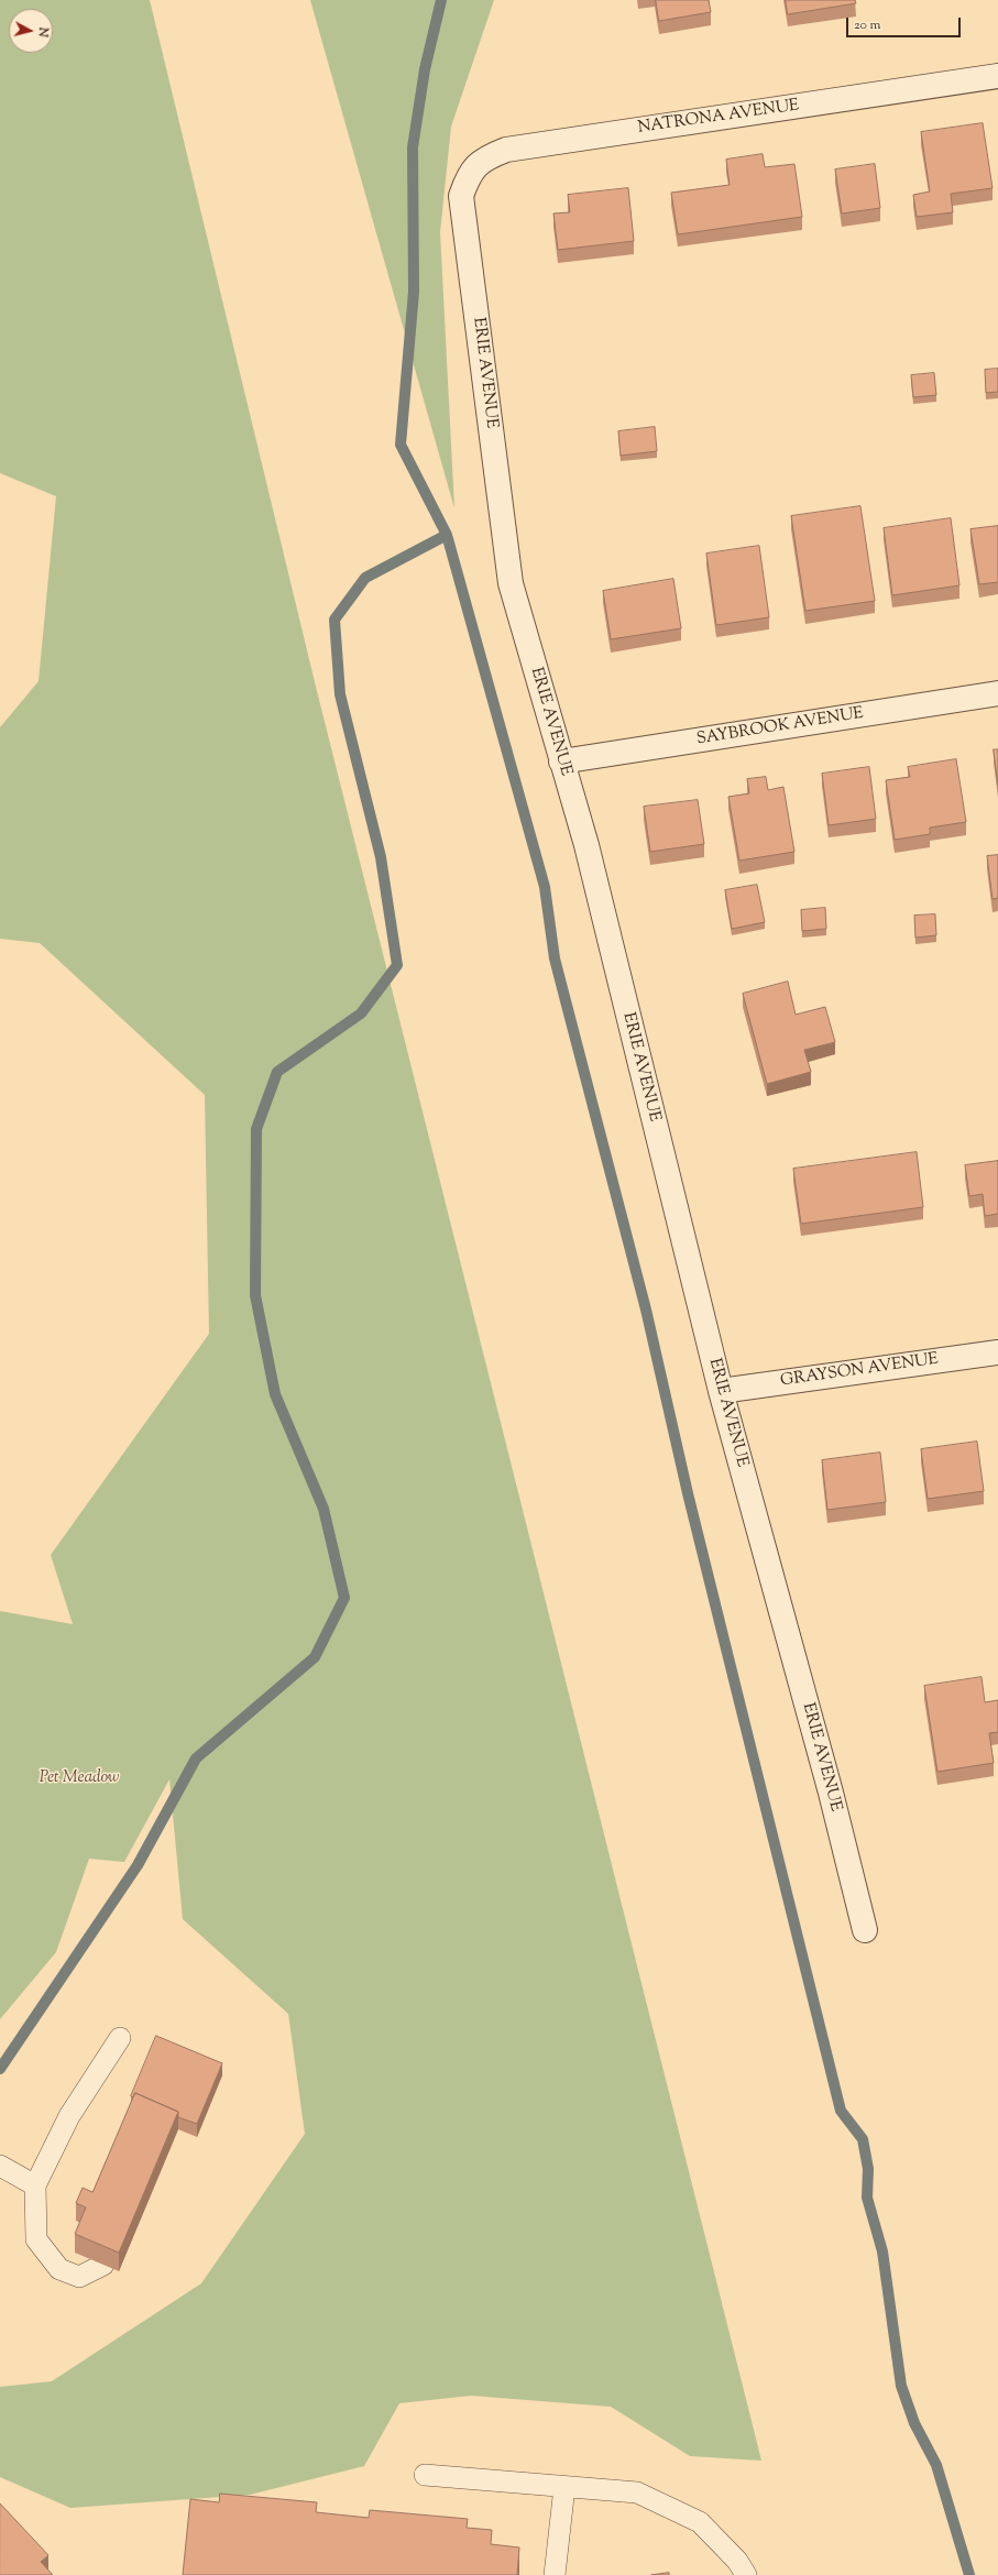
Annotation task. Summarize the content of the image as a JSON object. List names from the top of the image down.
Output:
{
  "streets": {
    "street": [
      "NATRONA AVENUE",
      "ERIE AVENUE",
      "SAYBROOK AVENUE",
      "GRAYSON AVENUE"
    ]
  },
  "crossings": [
    ["NATRONA AVENUE", "ERIE AVENUE"],
    ["ERIE AVENUE", "SAYBROOK AVENUE"],
    ["ERIE AVENUE", "GRAYSON AVENUE"]
  ],
  "parks": ["Pet Meadow"],
  "scale_bar": "20 m",
  "north": "right"
}
